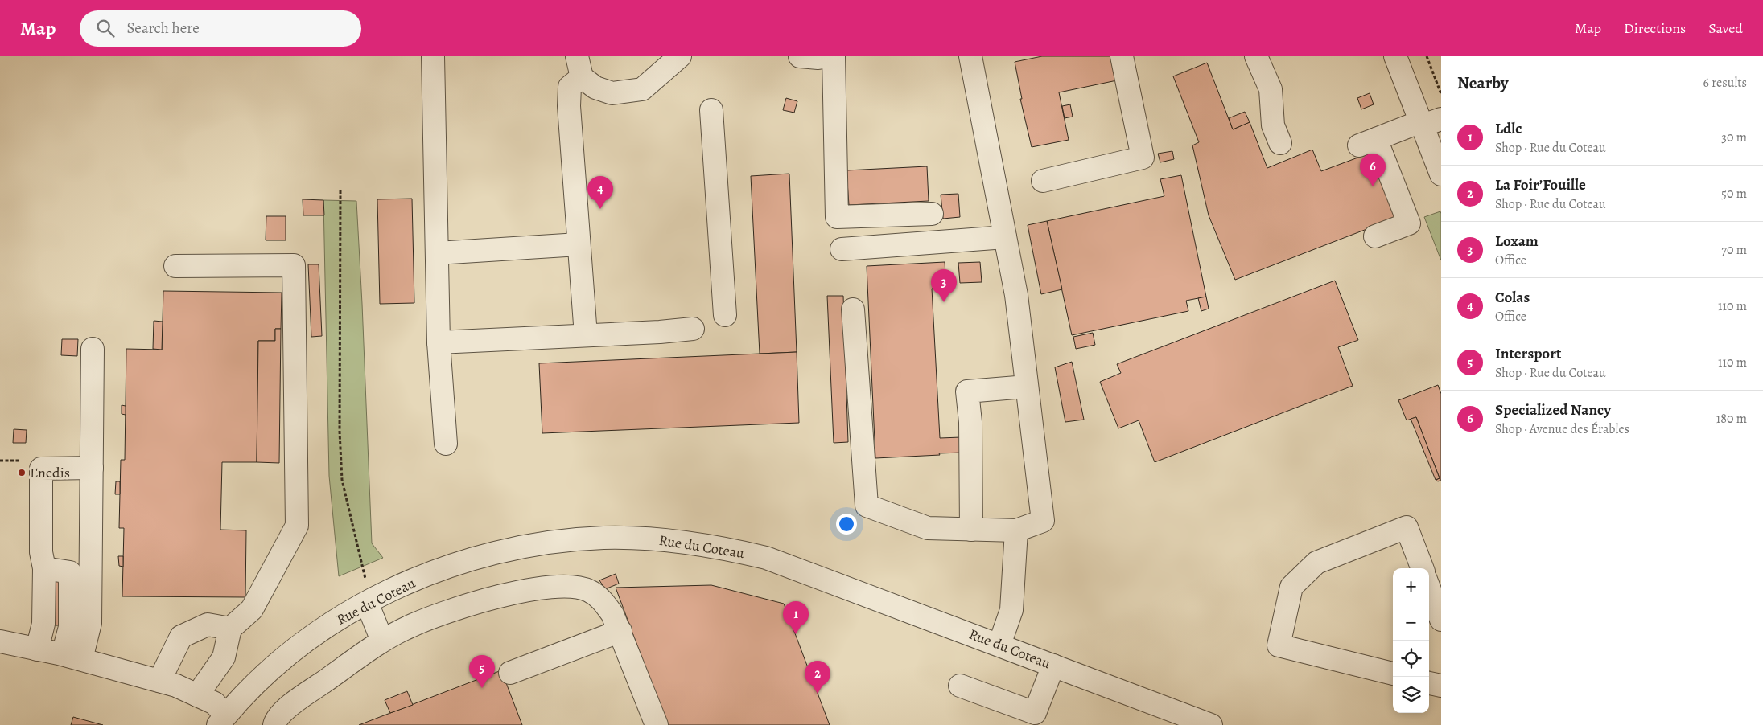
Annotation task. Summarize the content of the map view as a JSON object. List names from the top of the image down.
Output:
{
  "streets": {
    "street": ["Rue du Coteau"]
  },
  "places": ["Enedis"],
  "page": {
    "header": "Map",
    "search": "Search here",
    "nav": ["Map", "Directions", "Saved"],
    "heading": ["Nearby", "6 results"],
    "list": [
      {
        "mark": "1",
        "name": "Ldlc",
        "note": "Shop · Rue du Coteau",
        "value": "30 m"
      },
      {
        "mark": "2",
        "name": "La Foir’Fouille",
        "note": "Shop · Rue du Coteau",
        "value": "50 m"
      },
      {
        "mark": "3",
        "name": "Loxam",
        "note": "Office",
        "value": "70 m"
      },
      {
        "mark": "4",
        "name": "Colas",
        "note": "Office",
        "value": "110 m"
      },
      {
        "mark": "5",
        "name": "Intersport",
        "note": "Shop · Rue du Coteau",
        "value": "110 m"
      },
      {
        "mark": "6",
        "name": "Specialized Nancy",
        "note": "Shop · Avenue des Érables",
        "value": "180 m"
      }
    ],
    "pins": [
      "6",
      "4",
      "3",
      "1",
      "5",
      "2"
    ],
    "map_buttons": ["+", "−"]
  }
}
